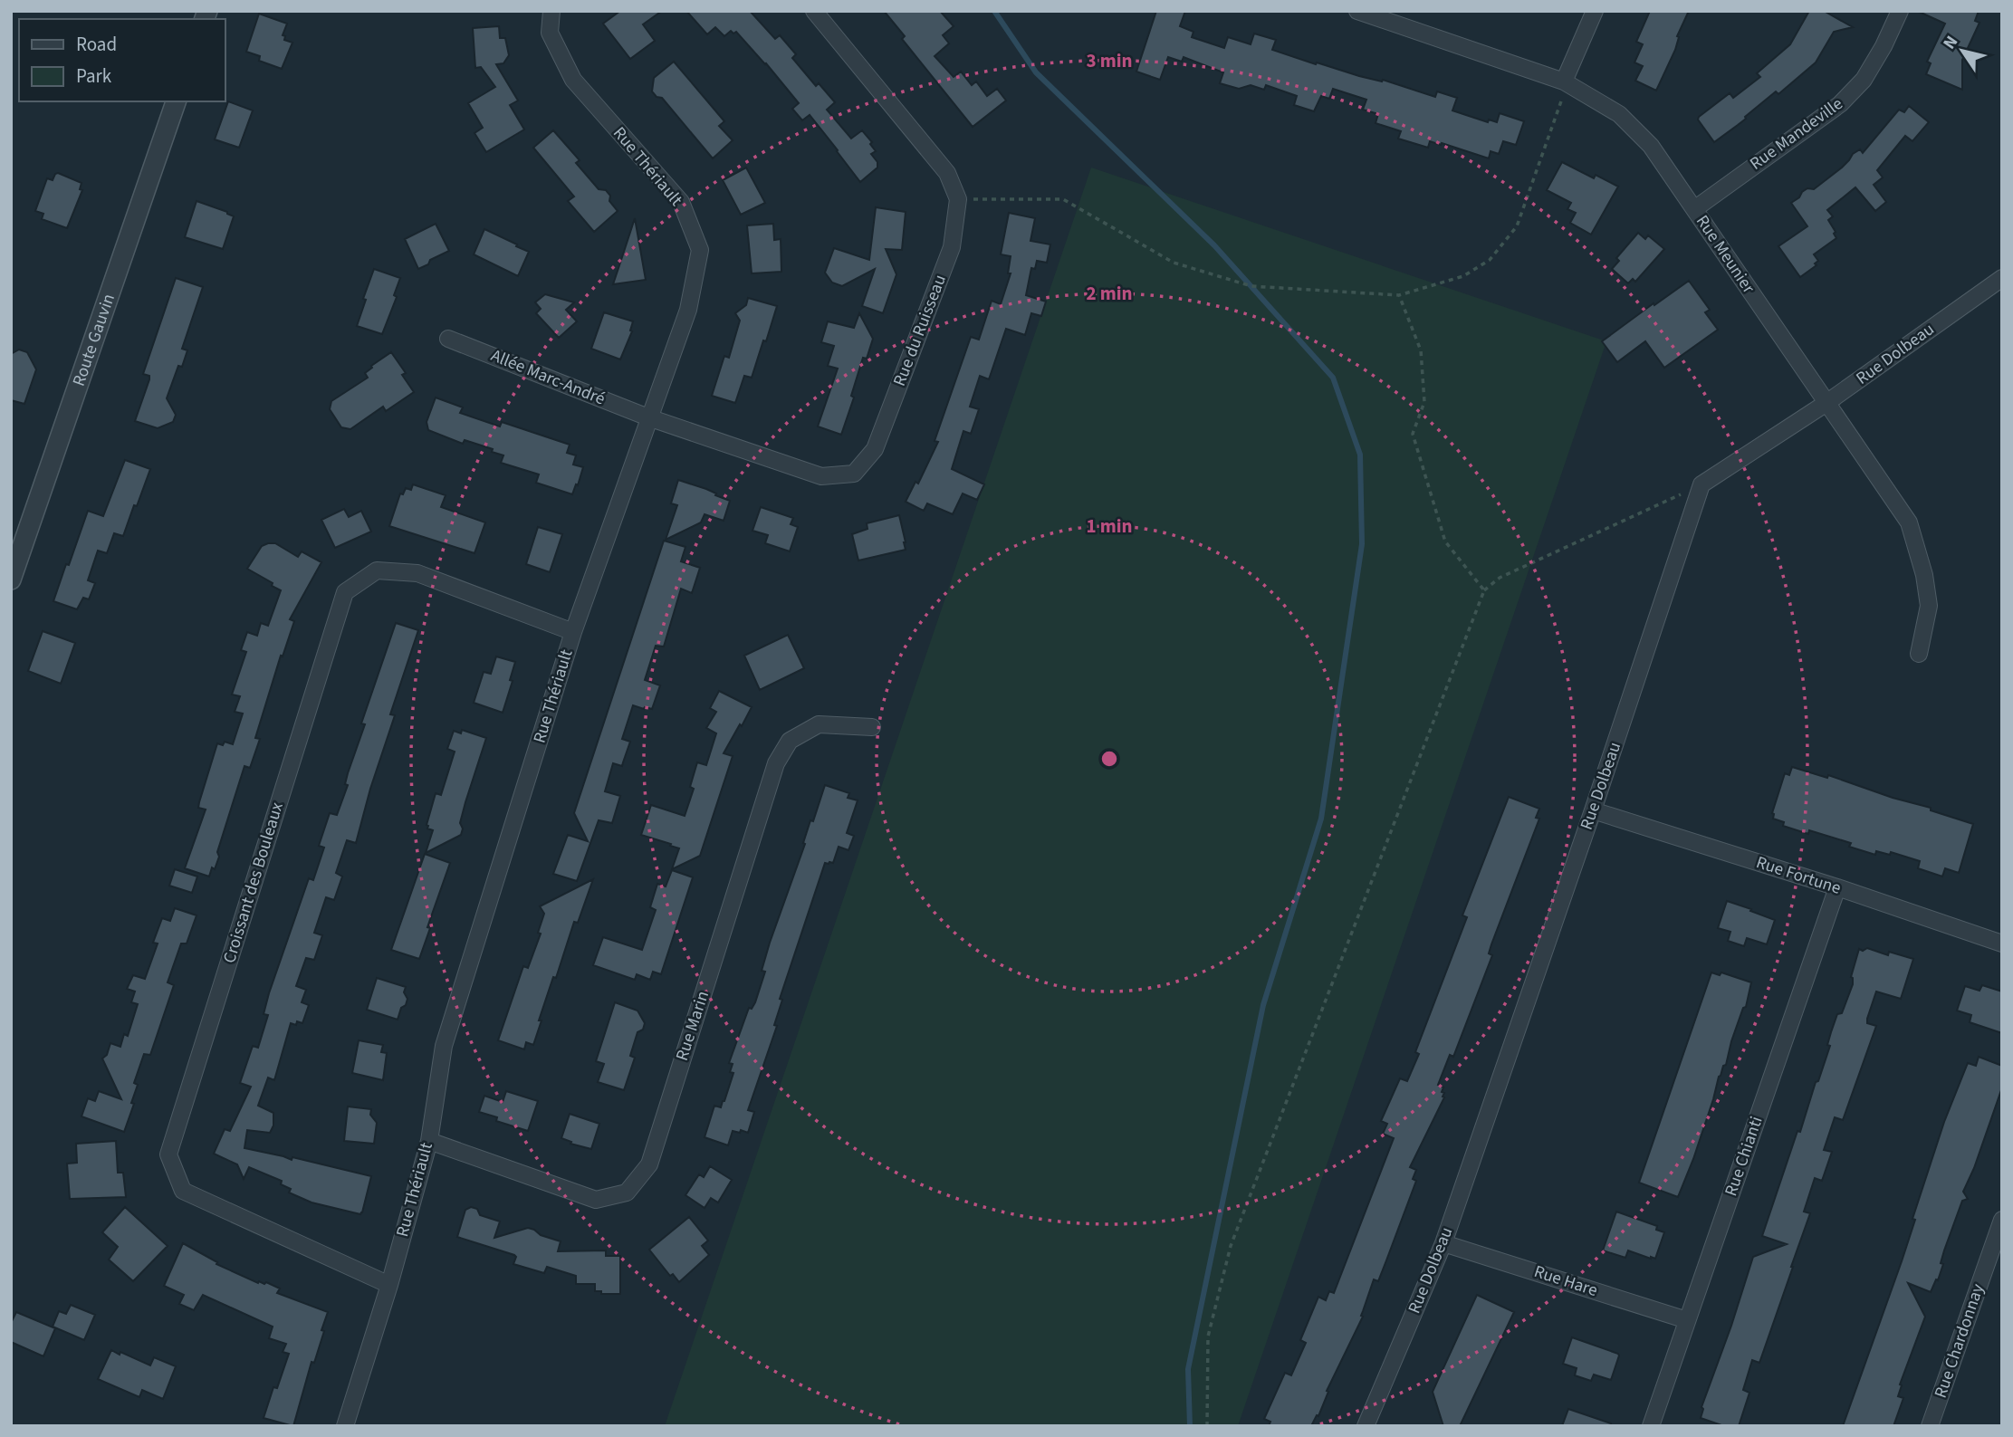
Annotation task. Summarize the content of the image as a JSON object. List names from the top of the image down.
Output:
{
  "streets": {
    "street": [
      "Rue Mandeville",
      "Rue Thériault",
      "Rue Meunier",
      "Rue du Ruisseau",
      "Route Gauvin",
      "Rue Dolbeau",
      "Allée Marc-André",
      "Rue Fortune",
      "Croissant des Bouleaux",
      "Rue Marin",
      "Rue Chianti",
      "Rue Hare",
      "Rue Chardonnay"
    ]
  },
  "crossings": [
    ["Rue Mandeville", "Rue Meunier"],
    ["Rue Thériault", "Rue du Ruisseau"],
    ["Rue Thériault", "Allée Marc-André"],
    ["Rue Thériault", "Croissant des Bouleaux"],
    ["Rue Thériault", "Rue Marin"],
    ["Rue Meunier", "Rue Dolbeau"],
    ["Rue du Ruisseau", "Allée Marc-André"],
    ["Rue Dolbeau", "Rue Fortune"],
    ["Rue Dolbeau", "Rue Hare"],
    ["Rue Fortune", "Rue Chianti"],
    ["Rue Chianti", "Rue Hare"]
  ],
  "legend": ["Road", "Park"],
  "north": "top left",
  "rings": ["3 min", "2 min", "1 min"]
}
